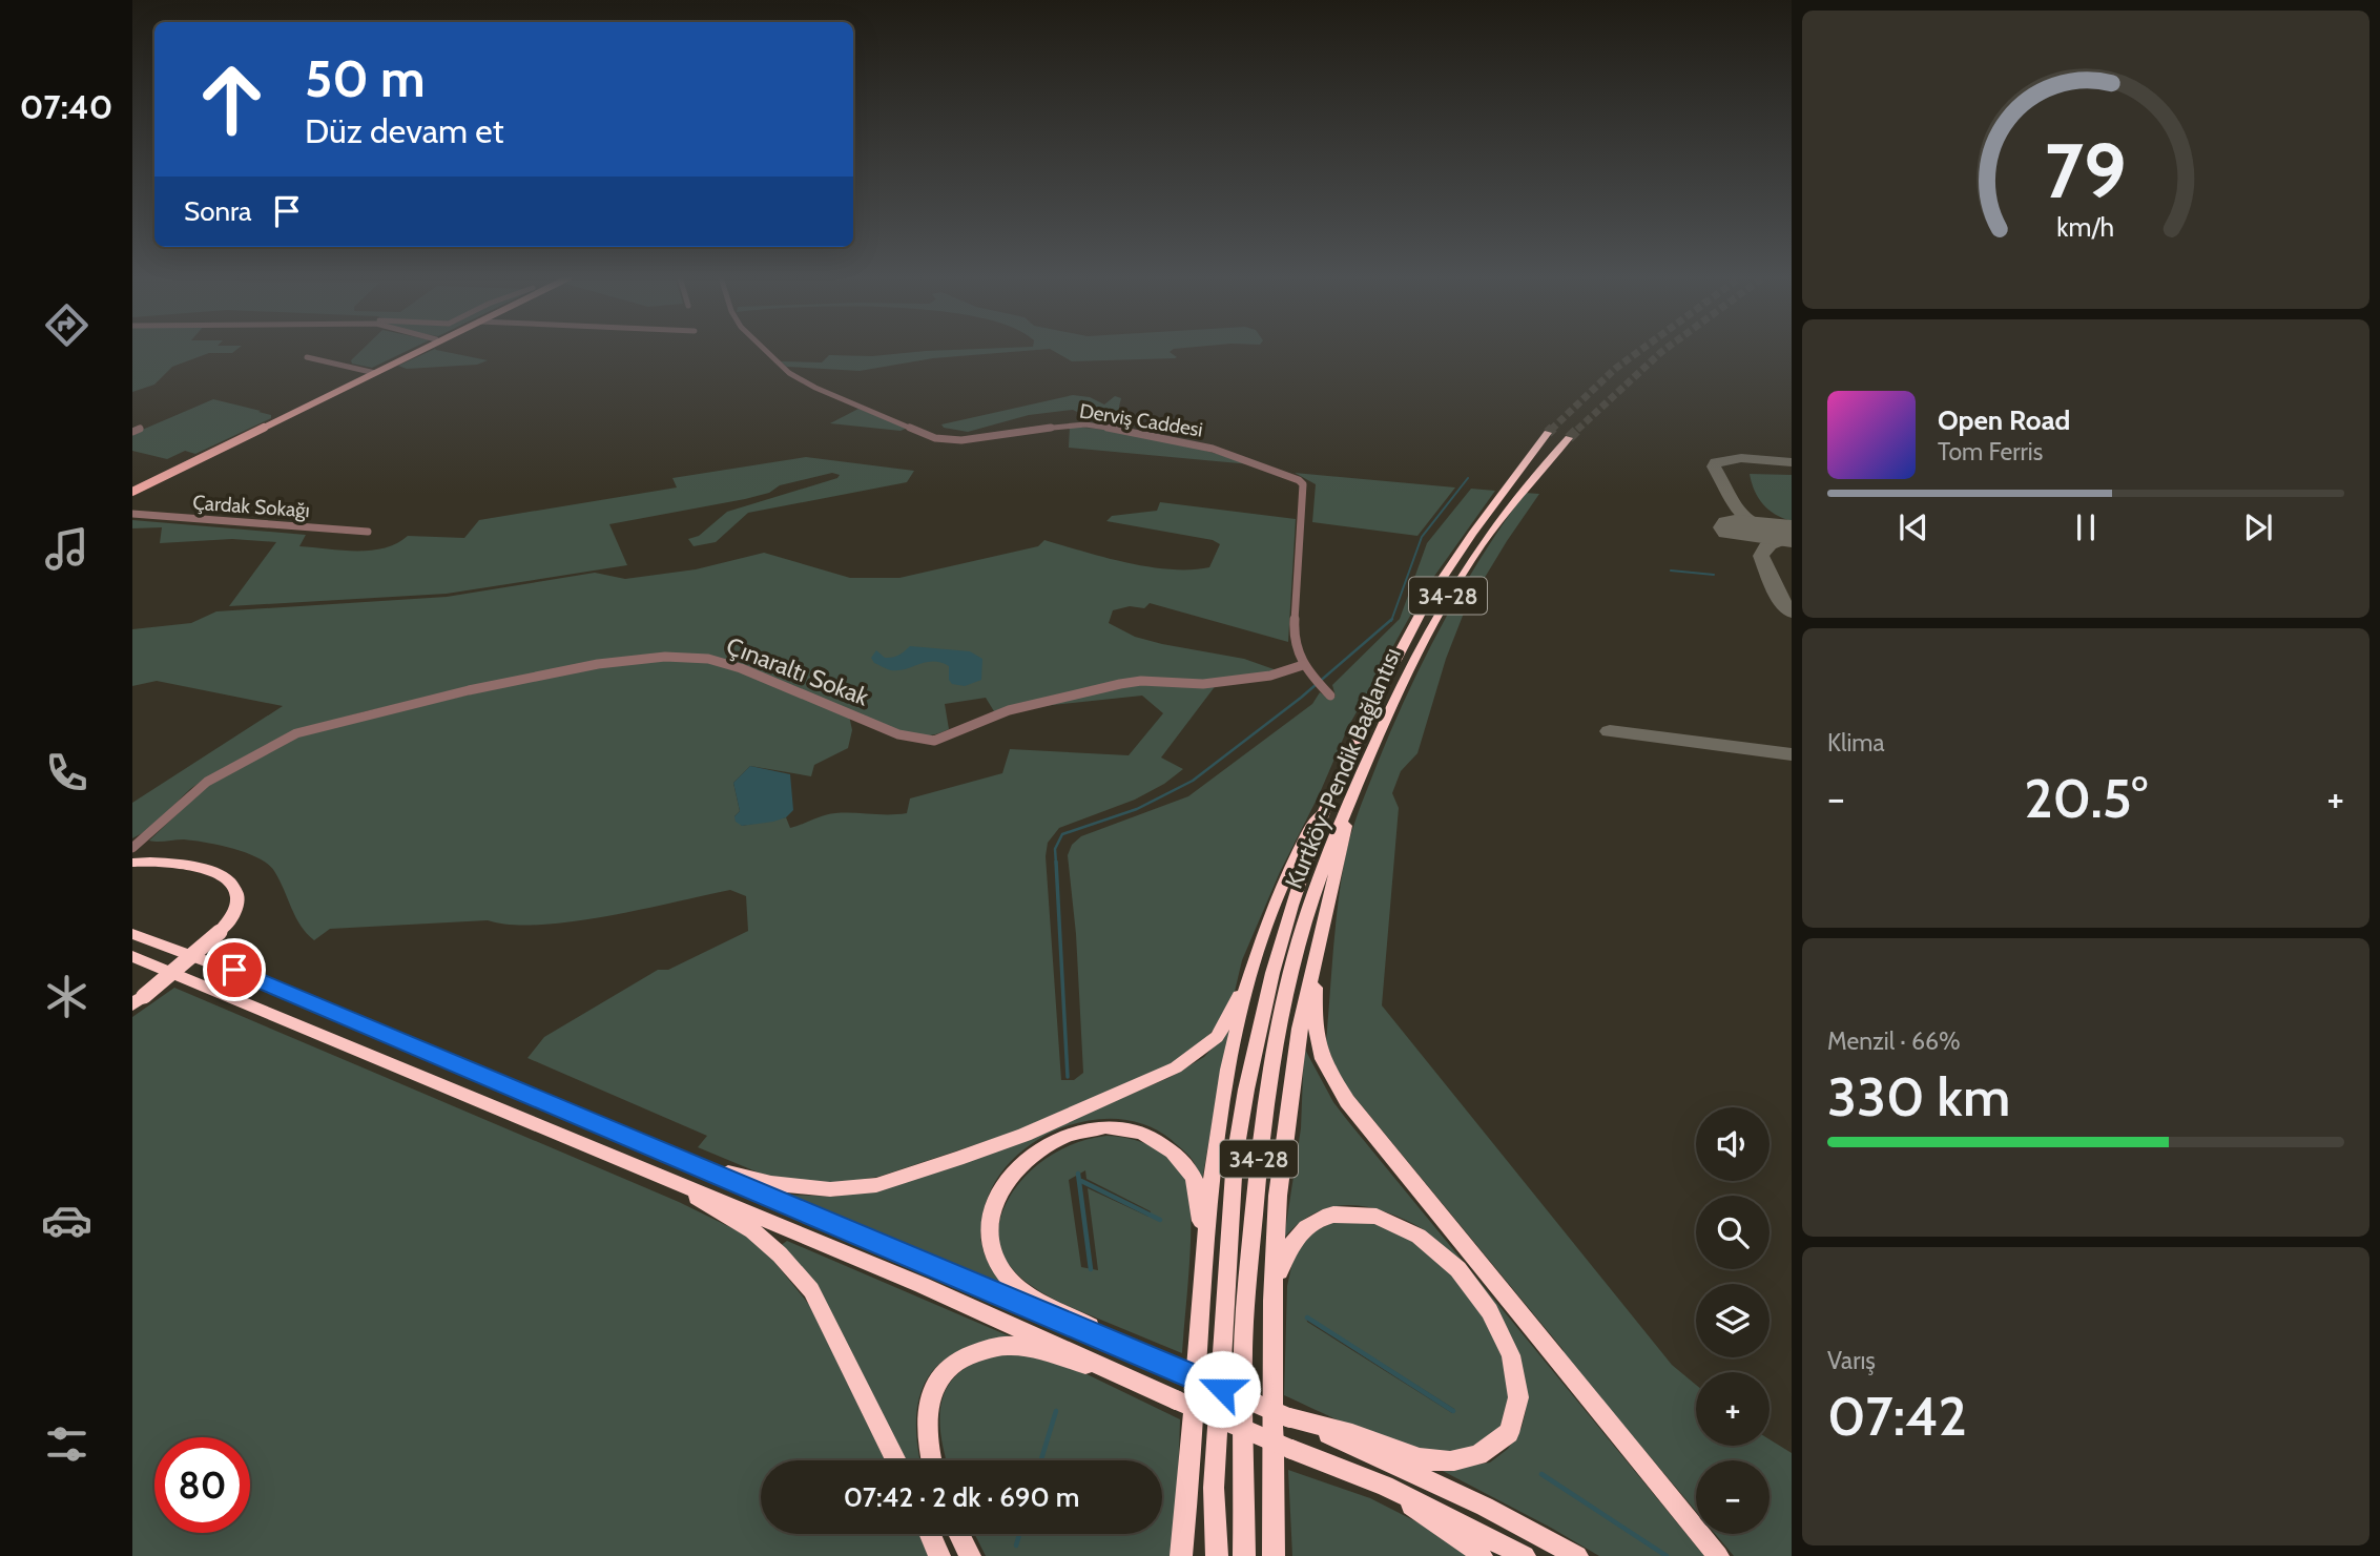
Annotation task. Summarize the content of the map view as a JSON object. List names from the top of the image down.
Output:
{
  "streets": {
    "highway": ["34-28", "Kurtköy-Pendik Bağlantısı"],
    "street": ["Derviş Caddesi", "Çardak Sokağı", "Çınaraltı Sokak"]
  },
  "crossings": [
    ["Derviş Caddesi", "Çınaraltı Sokak"]
  ],
  "page": {
    "tabs": "07:40",
    "turn": ["50 m", "Düz devam et"],
    "then": "Sonra",
    "song": ["Open Road", "Tom Ferris"],
    "tile": [
      "Klima",
      ["Menzil · 66%", "330 km"],
      ["Varış", "07:42"]
    ],
    "heat": ["−", "20.5°", "+"],
    "map_buttons": ["+", "−"],
    "limit": "80",
    "trip": "07:42 · 2 dk · 690 m",
    "gauge": ["79", "km/h"]
  }
}
